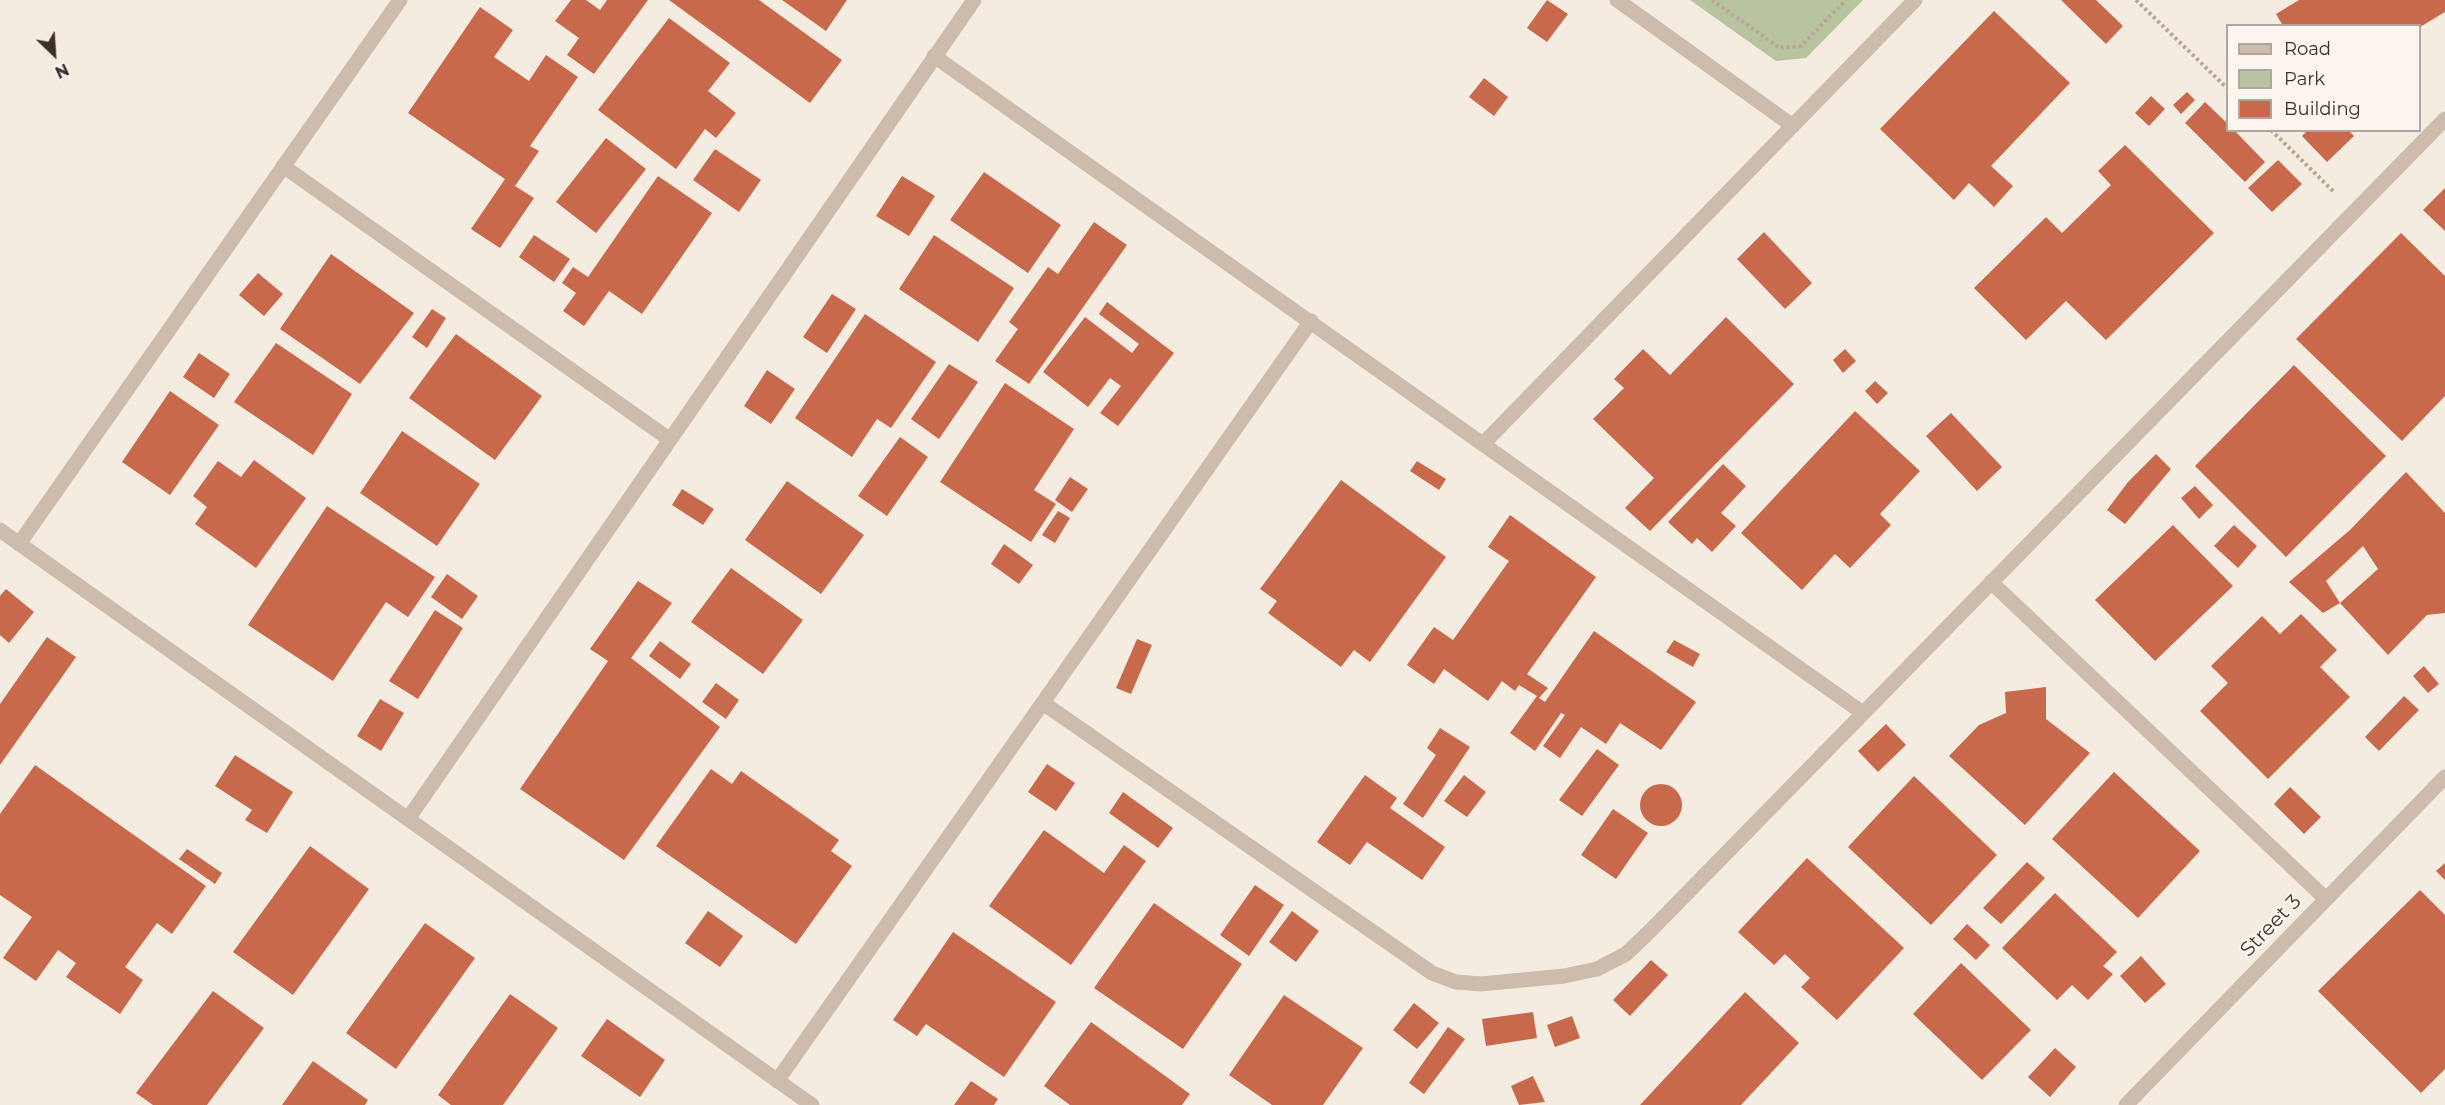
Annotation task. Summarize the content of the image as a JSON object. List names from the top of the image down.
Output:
{
  "streets": {
    "street": ["Street 3"]
  },
  "legend": ["Road", "Park", "Building"],
  "north": "bottom right"
}
